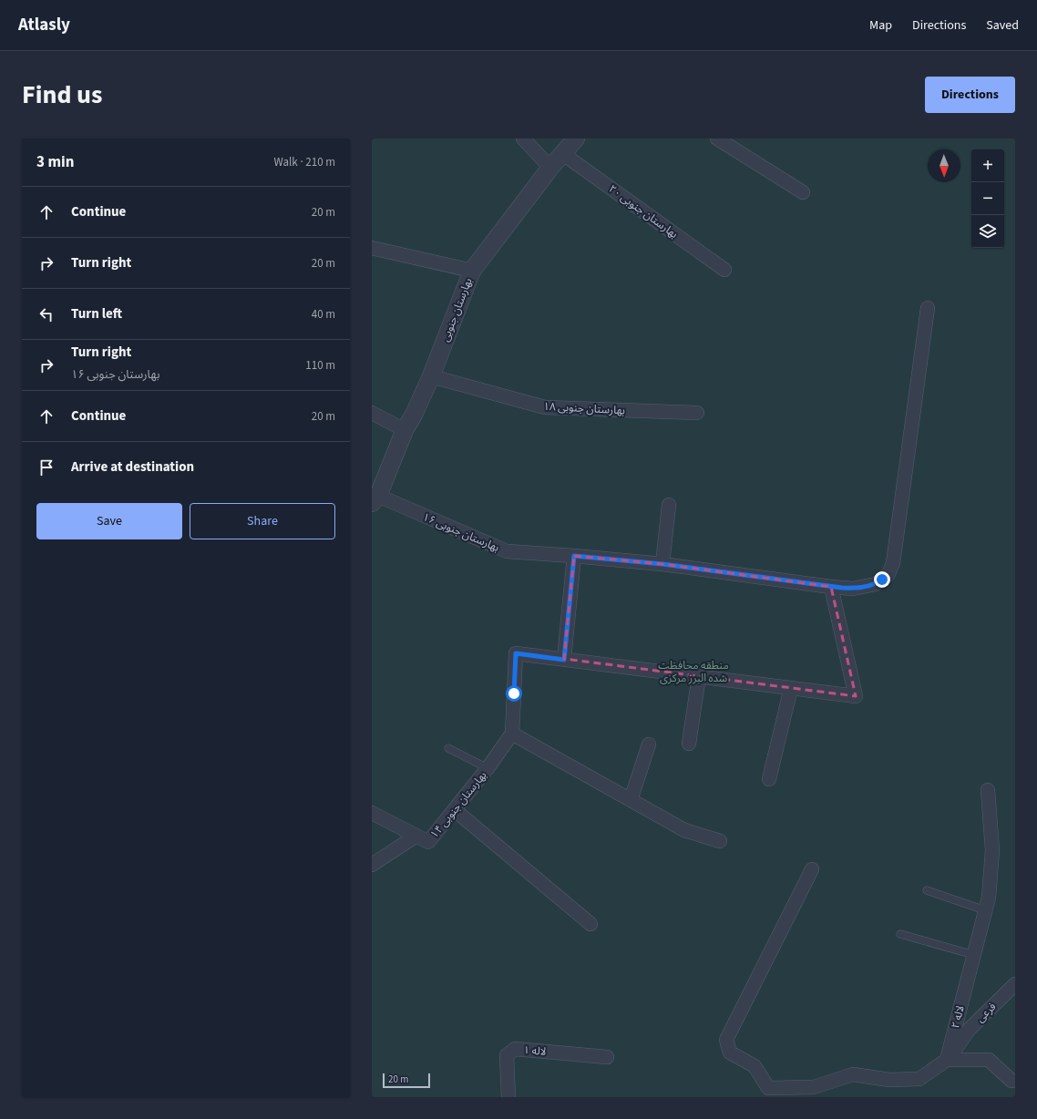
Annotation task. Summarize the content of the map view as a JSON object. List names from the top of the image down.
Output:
{
  "streets": {
    "street": [
      "بهارستان جنوبی ۲۰",
      "بهارستان جنوبی",
      "بهارستان جنوبی ۱۸",
      "بهارستان جنوبی ۱۶",
      "بهارستان جنوبی ۱۴",
      "فرعی",
      "لاله ۲",
      "لاله ۱"
    ]
  },
  "crossings": [
    ["بهارستان جنوبی ۲۰", "بهارستان جنوبی"],
    ["بهارستان جنوبی", "بهارستان جنوبی ۱۸"],
    ["بهارستان جنوبی", "بهارستان جنوبی ۱۶"],
    ["فرعی", "لاله ۲"]
  ],
  "parks": ["منطقه محافظت شده البرز مرکزی"],
  "scale_bar": "20 m",
  "north": "bottom",
  "page": {
    "header": "Atlasly",
    "nav": ["Map", "Directions", "Saved"],
    "title": "Find us",
    "buttons": [
      "Directions",
      ["Save", "Share"]
    ],
    "heading": ["3 min", "Walk · 210 m"],
    "map_buttons": ["+", "−"],
    "list": [
      ["Continue", "20 m"],
      ["Turn right", "20 m"],
      ["Turn left", "40 m"],
      ["Turn right", "بهارستان جنوبی ۱۶", "110 m"],
      ["Continue", "20 m"],
      "Arrive at destination"
    ],
    "scale": "20 m"
  }
}
